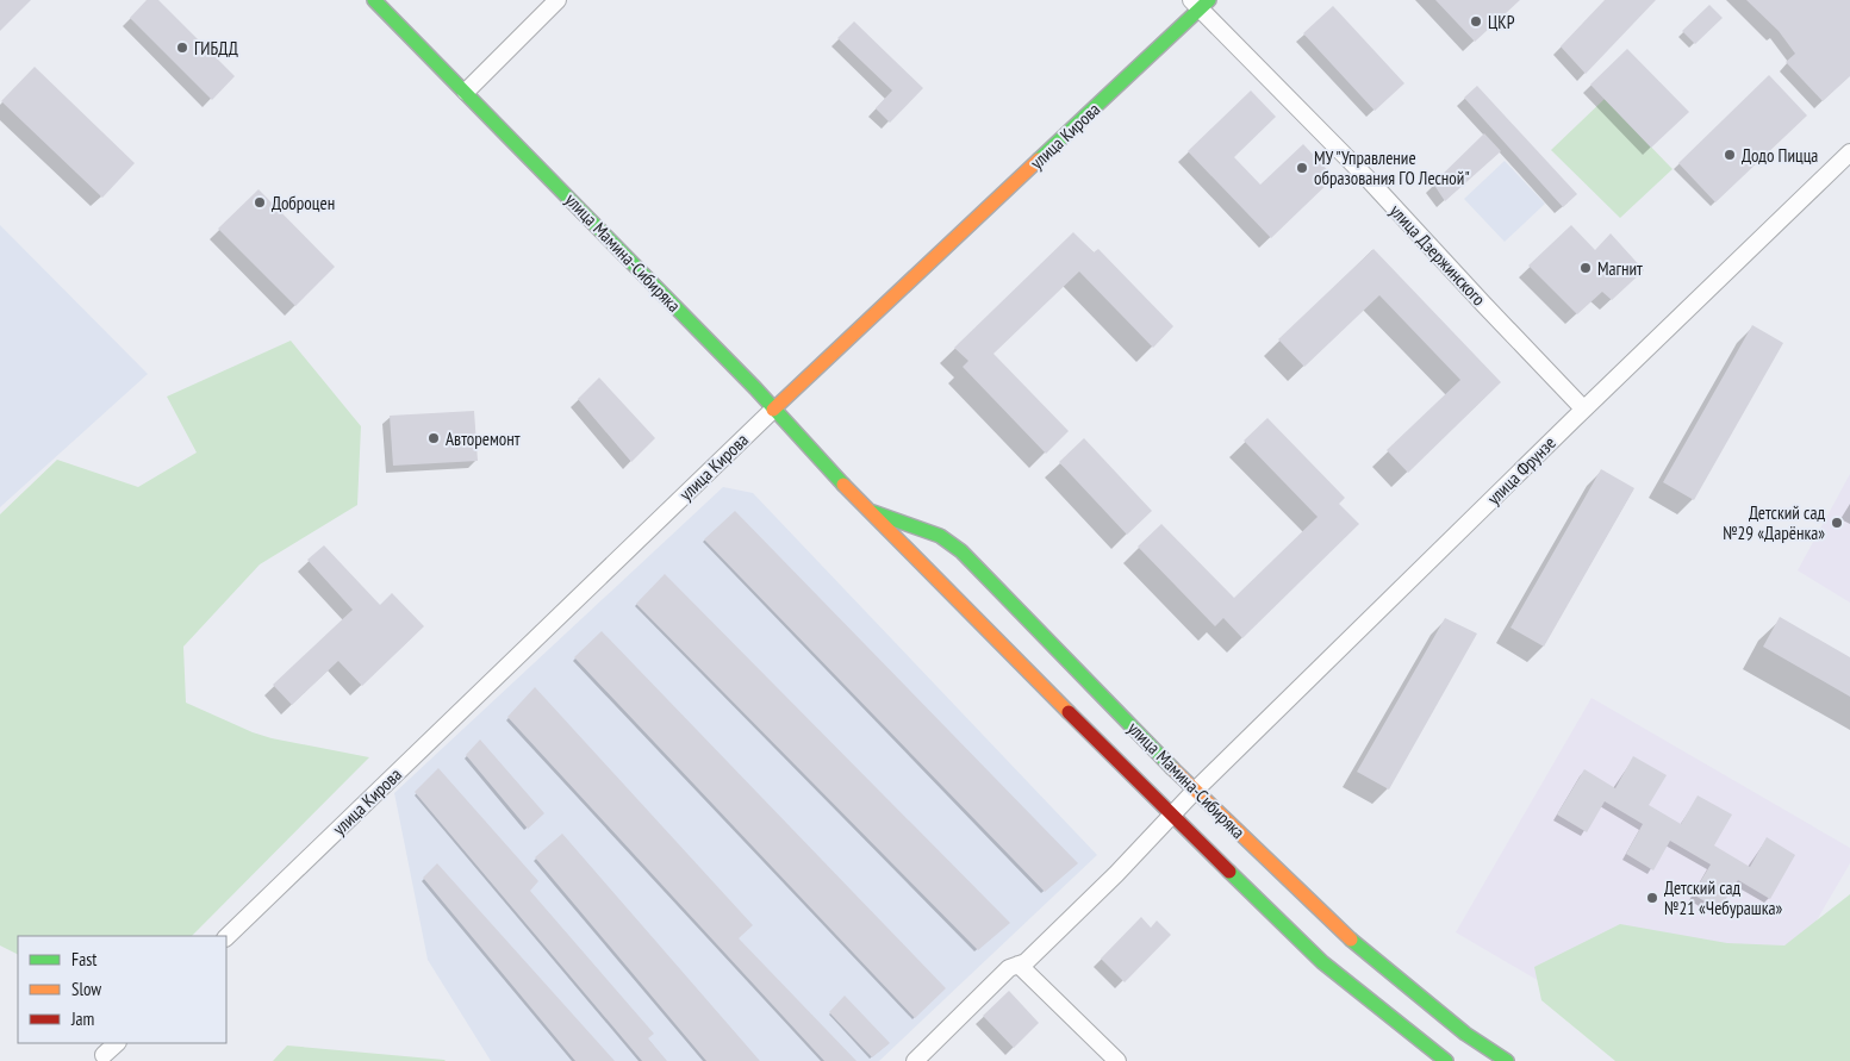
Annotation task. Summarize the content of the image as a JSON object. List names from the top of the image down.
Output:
{
  "streets": {
    "main road": ["улица Кирова", "улица Мамина-Сибиряка"],
    "street": ["улица Дзержинского", "улица Фрунзе"]
  },
  "crossings": [
    ["улица Кирова", "улица Мамина-Сибиряка"],
    ["улица Кирова", "улица Дзержинского"],
    ["улица Мамина-Сибиряка", "улица Фрунзе"],
    ["улица Дзержинского", "улица Фрунзе"]
  ],
  "places": [
    "ЦКР",
    "ГИБДД",
    "Додо Пицца",
    "МУ \"Управление образования ГО Лесной\"",
    "Доброцен",
    "Магнит",
    "Авторемонт",
    "Детский сад №29 «Дарёнка»",
    "Детский сад №21 «Чебурашка»"
  ],
  "legend": ["Fast", "Slow", "Jam"]
}
